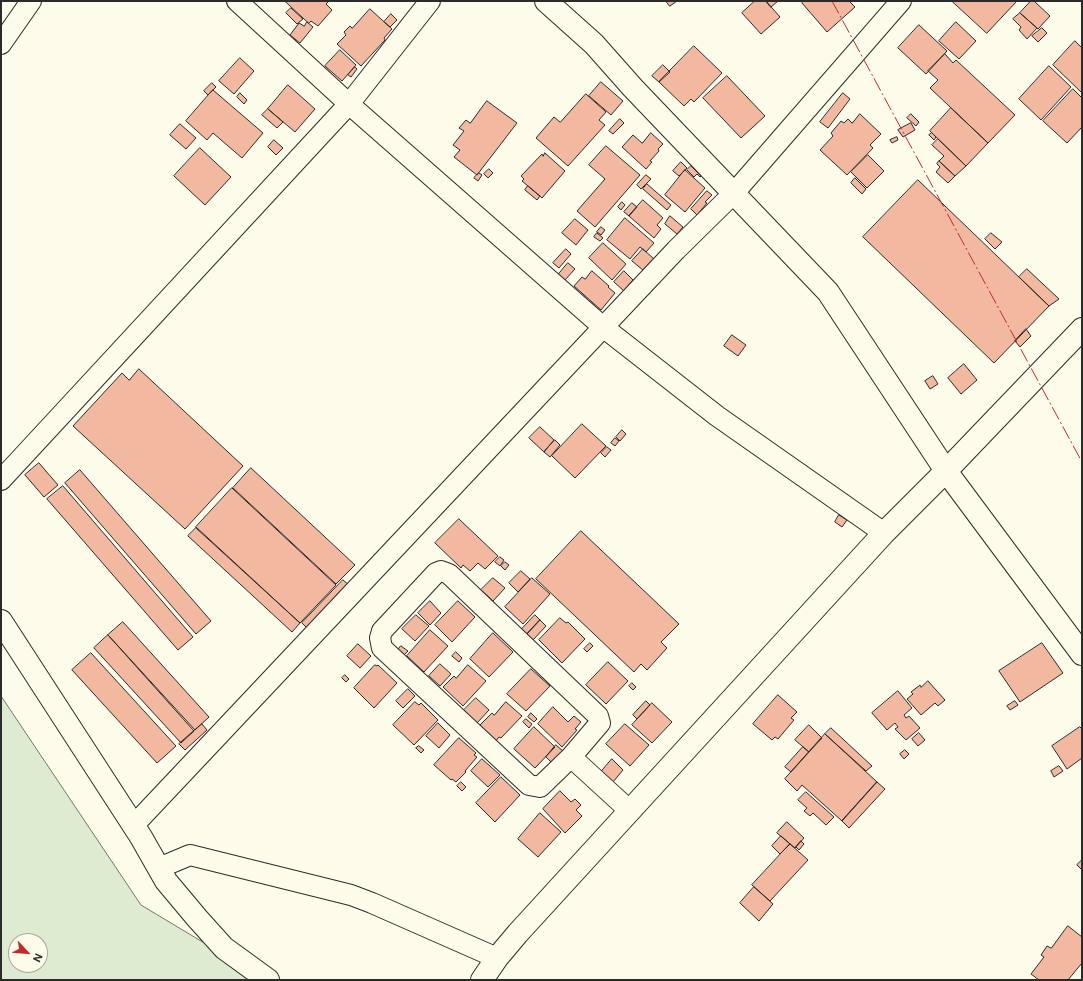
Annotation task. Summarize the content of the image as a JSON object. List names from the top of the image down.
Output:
{
  "north": "bottom right"
}
